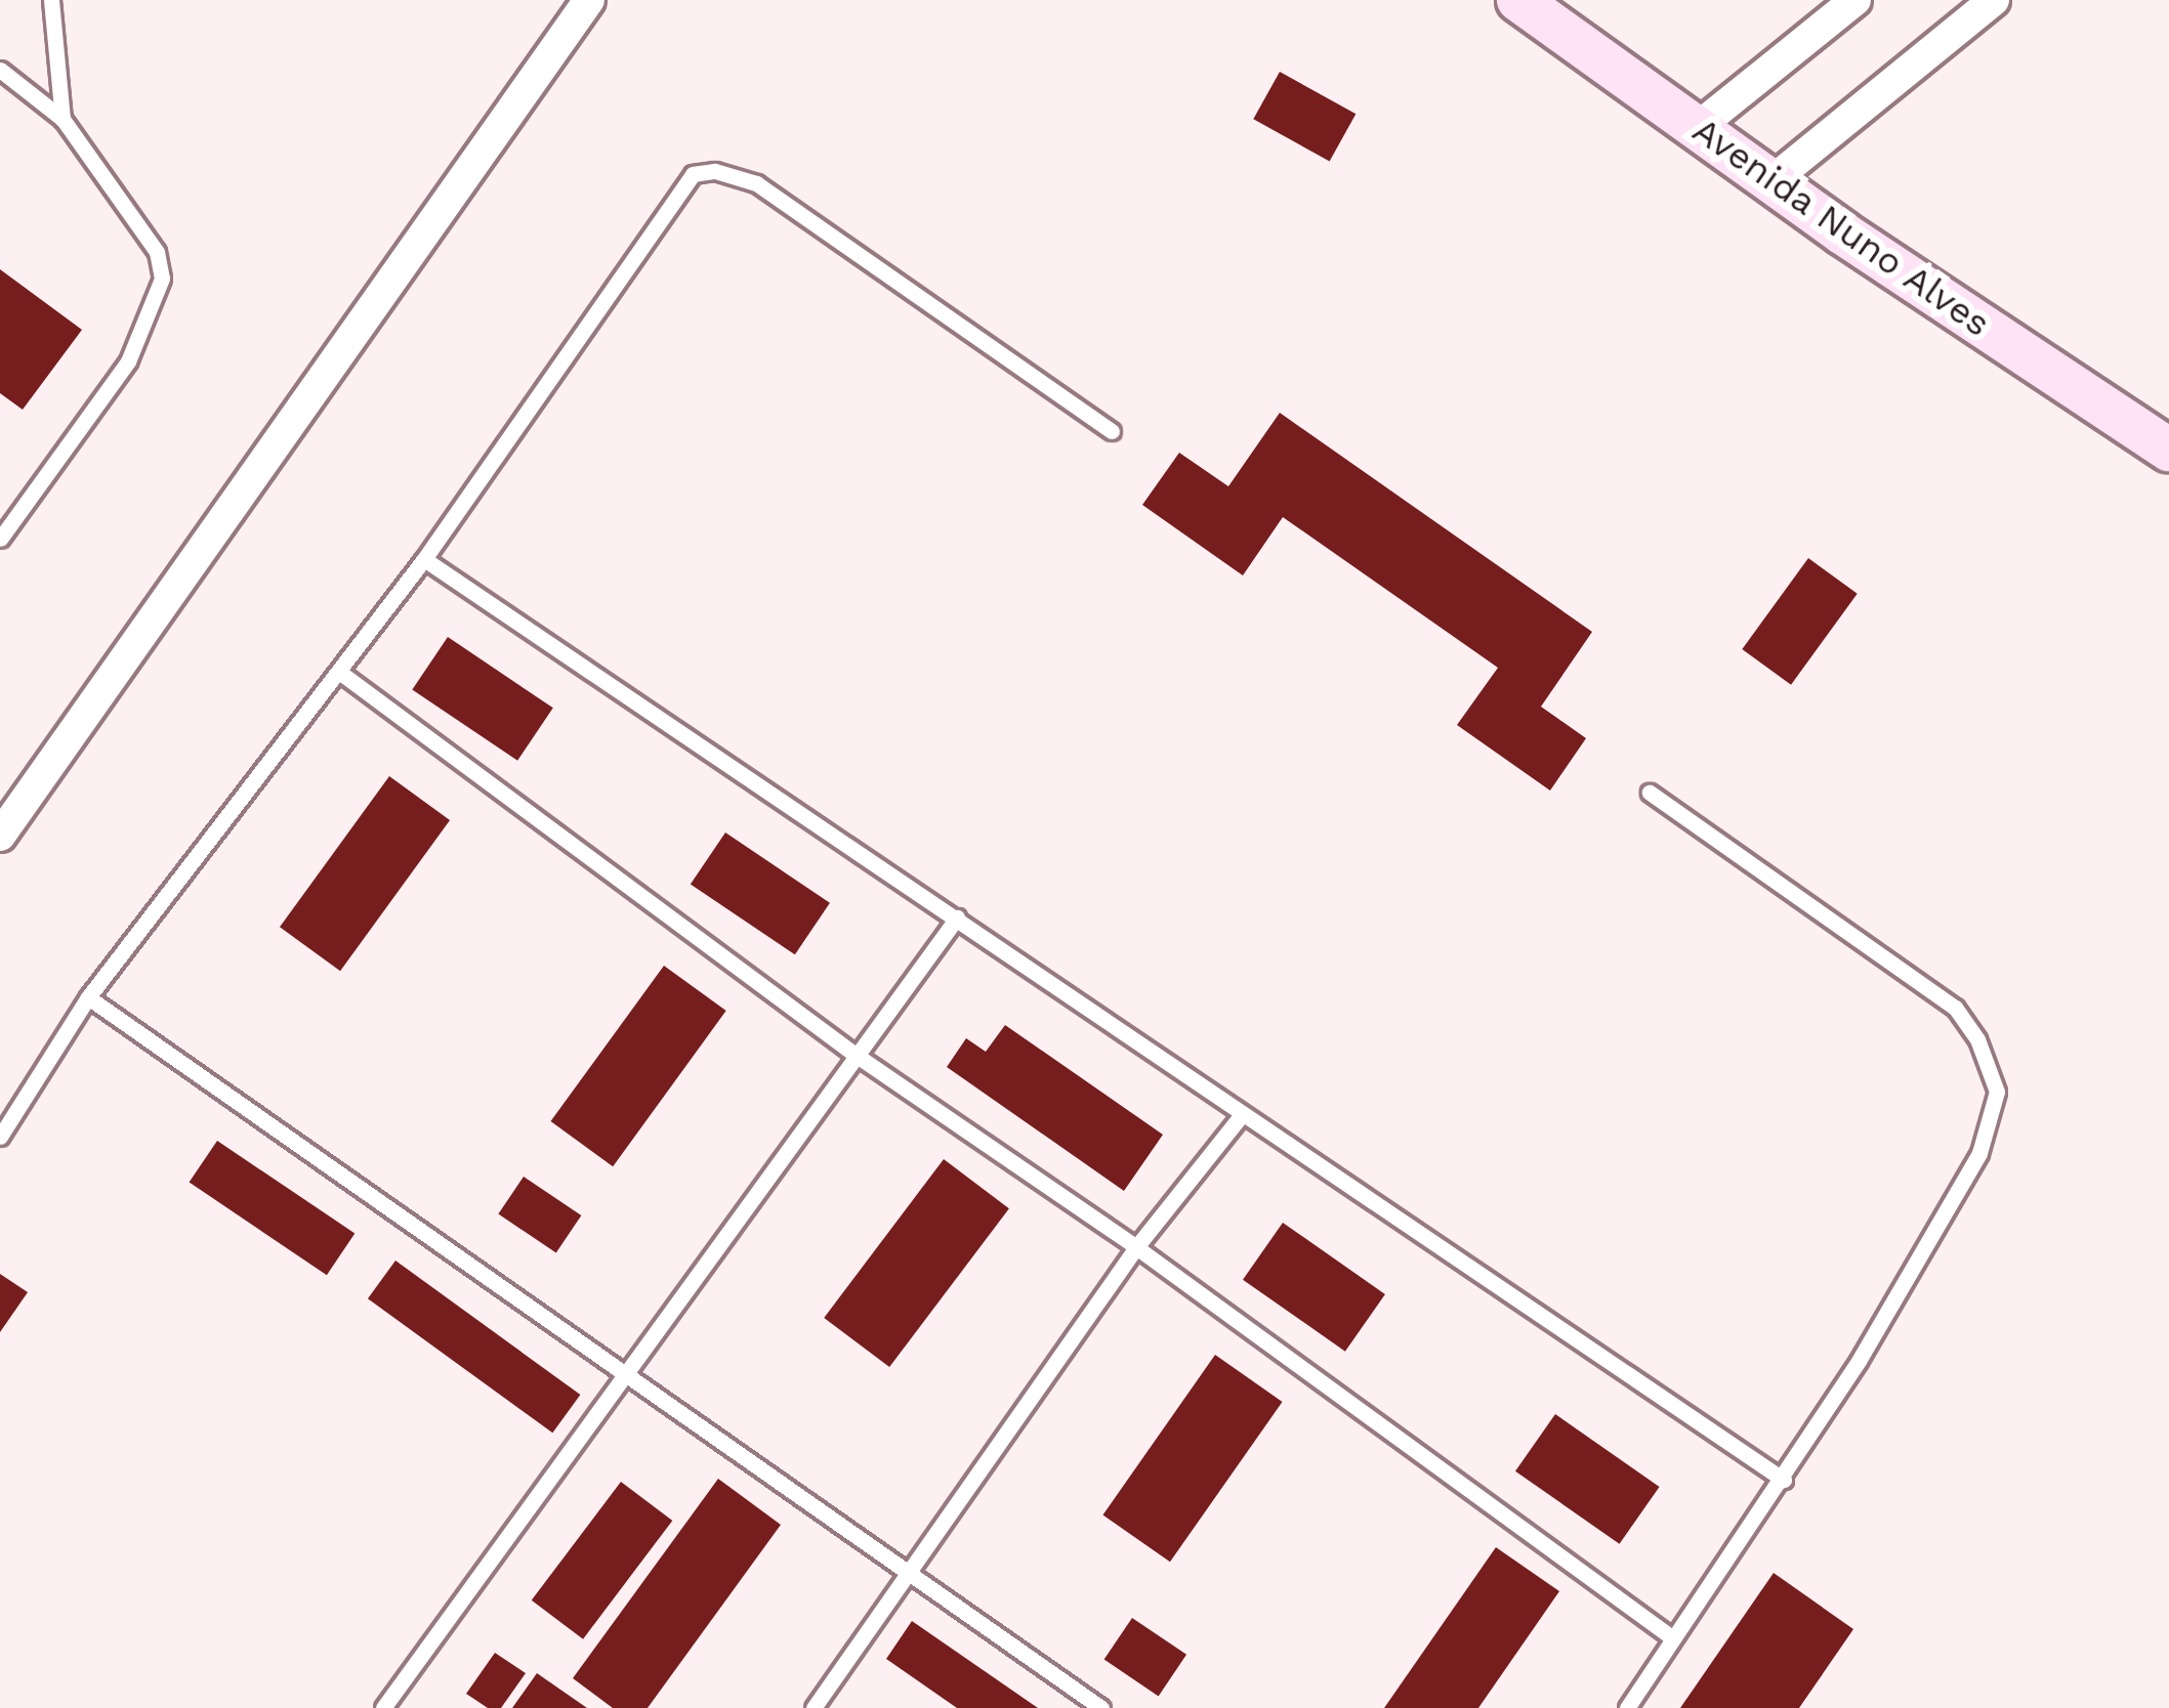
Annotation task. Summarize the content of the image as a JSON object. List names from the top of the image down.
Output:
{
  "streets": {
    "street": ["Avenida Nuno Alves"]
  }
}
